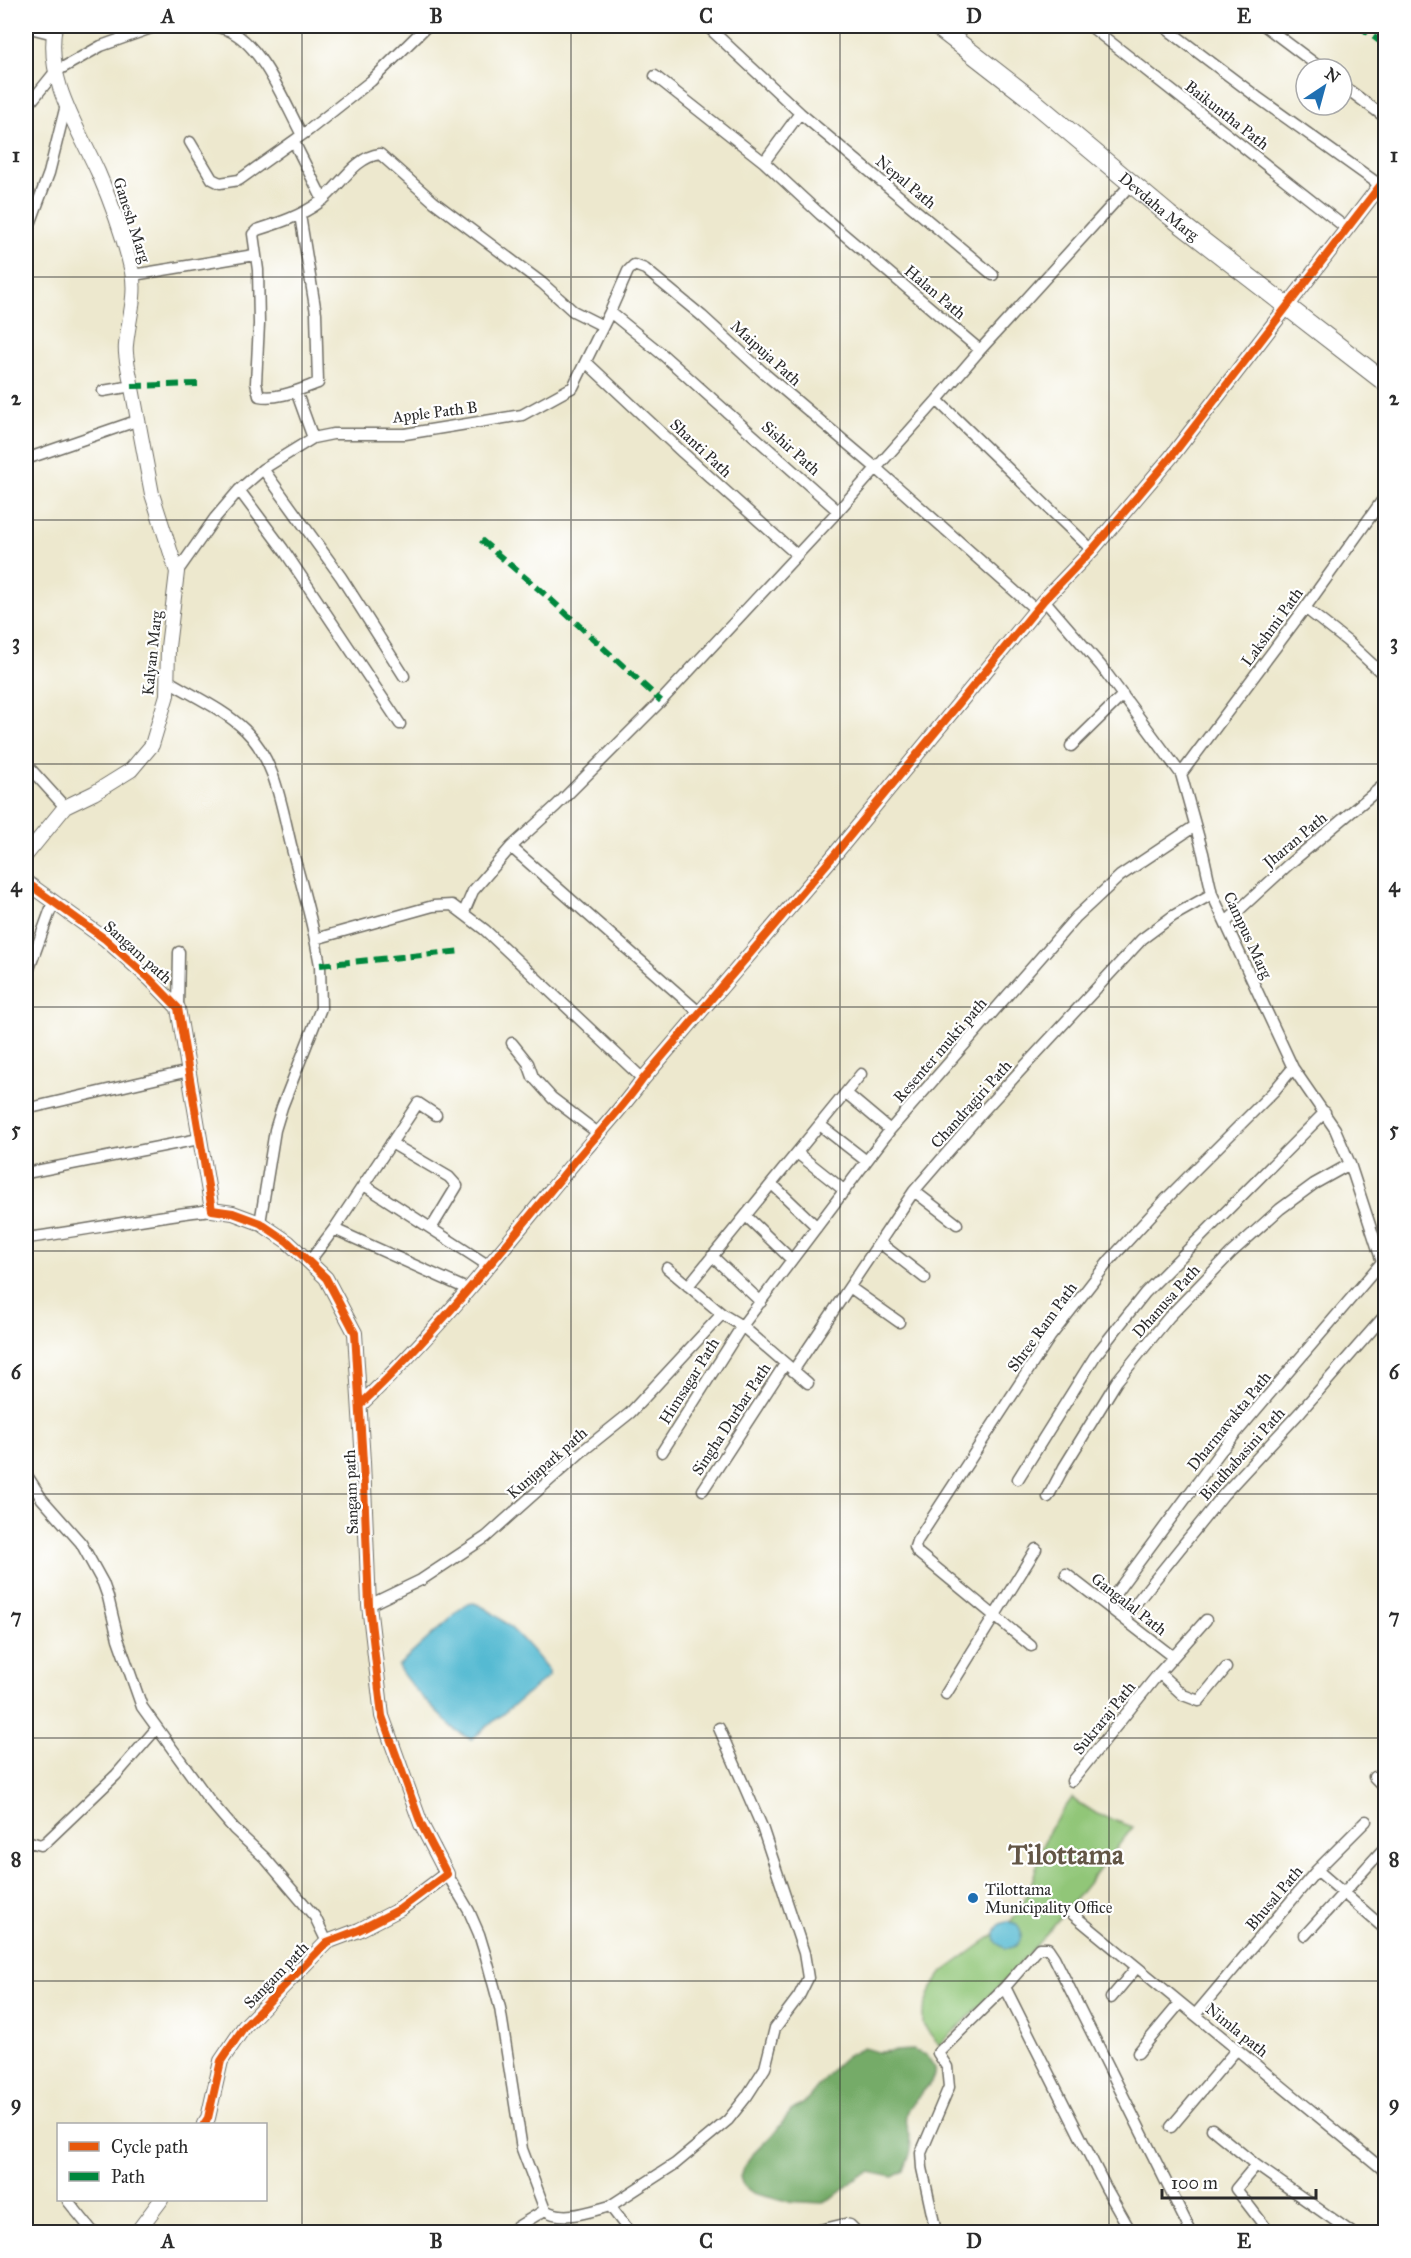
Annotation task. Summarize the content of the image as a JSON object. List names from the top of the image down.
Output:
{
  "streets": {
    "main road": ["Devdaha Marg"],
    "street": [
      "Baikuntha Path",
      "Nepal Path",
      "Ganesh Marg",
      "Halan Path",
      "Maipuja Path",
      "Apple Path B",
      "Shanti Path",
      "Sishir Path",
      "Lakshmi Path",
      "Kalyan Marg",
      "Jharan Path",
      "Campus Marg",
      "Sangam path",
      "Resenter mukti path",
      "Chandragiri Path",
      "Dhanusa Path",
      "Shree Ram Path",
      "Himsagar Path",
      "Singha Durbar Path",
      "Dharmavakta Path",
      "Bindhabasini Path",
      "Kunjapark path",
      "Gangalal Path",
      "Sukraraj Path",
      "Bhusal Path",
      "Nimla path"
    ]
  },
  "crossings": [
    ["Ganesh Marg", "Apple Path B"],
    ["Ganesh Marg", "Kalyan Marg"],
    ["Maipuja Path", "Apple Path B"],
    ["Maipuja Path", "Campus Marg"],
    ["Apple Path B", "Shanti Path"],
    ["Apple Path B", "Sishir Path"],
    ["Apple Path B", "Kalyan Marg"],
    ["Lakshmi Path", "Campus Marg"],
    ["Jharan Path", "Campus Marg"],
    ["Campus Marg", "Resenter mukti path"],
    ["Campus Marg", "Chandragiri Path"],
    ["Campus Marg", "Dhanusa Path"],
    ["Campus Marg", "Shree Ram Path"],
    ["Campus Marg", "Dharmavakta Path"],
    ["Sangam path", "Kunjapark path"],
    ["Resenter mukti path", "Himsagar Path"],
    ["Chandragiri Path", "Singha Durbar Path"],
    ["Dharmavakta Path", "Gangalal Path"],
    ["Bindhabasini Path", "Gangalal Path"],
    ["Gangalal Path", "Sukraraj Path"],
    ["Bhusal Path", "Nimla path"]
  ],
  "districts": ["Tilottama"],
  "places": ["Tilottama Municipality Office"],
  "legend": ["Cycle path", "Path"],
  "scale_bar": "100 m",
  "north": "top right",
  "grid": {
    "columns": [
      "A",
      "B",
      "C",
      "D",
      "E"
    ],
    "rows": [
      "1",
      "2",
      "3",
      "4",
      "5",
      "6",
      "7",
      "8",
      "9"
    ]
  }
}
